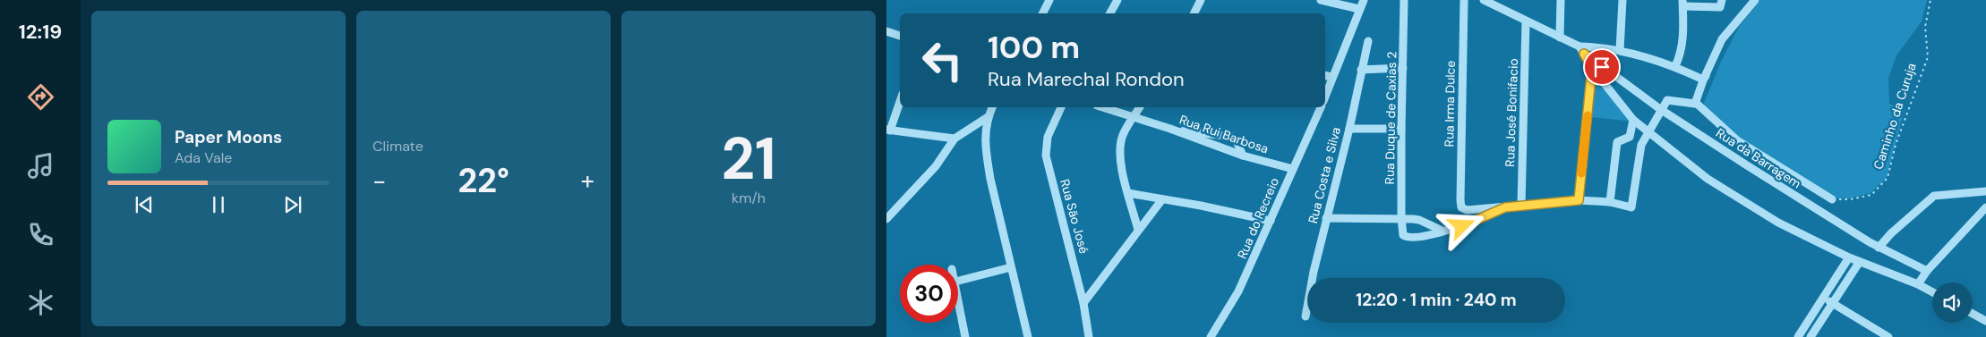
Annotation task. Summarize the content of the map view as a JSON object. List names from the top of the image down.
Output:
{
  "streets": {
    "street": [
      "Rua Irma Dulce",
      "Rua José Bonifacio",
      "Rua Duque de Caxias 2",
      "Rua Rui Barbosa",
      "Rua da Barragem",
      "Rua Costa e Silva",
      "Rua São José",
      "Rua do Recreio"
    ],
    "path": ["Caminho da Curuja"]
  },
  "crossings": [
    ["Caminho da Curuja", "Rua da Barragem"],
    ["Rua Rui Barbosa", "Rua do Recreio"]
  ],
  "page": {
    "tabs": "12:19",
    "tile": [
      "Climate",
      ["21", "km/h"]
    ],
    "turn": ["100 m", "Rua Marechal Rondon"],
    "song": ["Paper Moons", "Ada Vale"],
    "heat": ["−", "22°", "+"],
    "limit": "30",
    "trip": "12:20 · 1 min · 240 m"
  }
}
